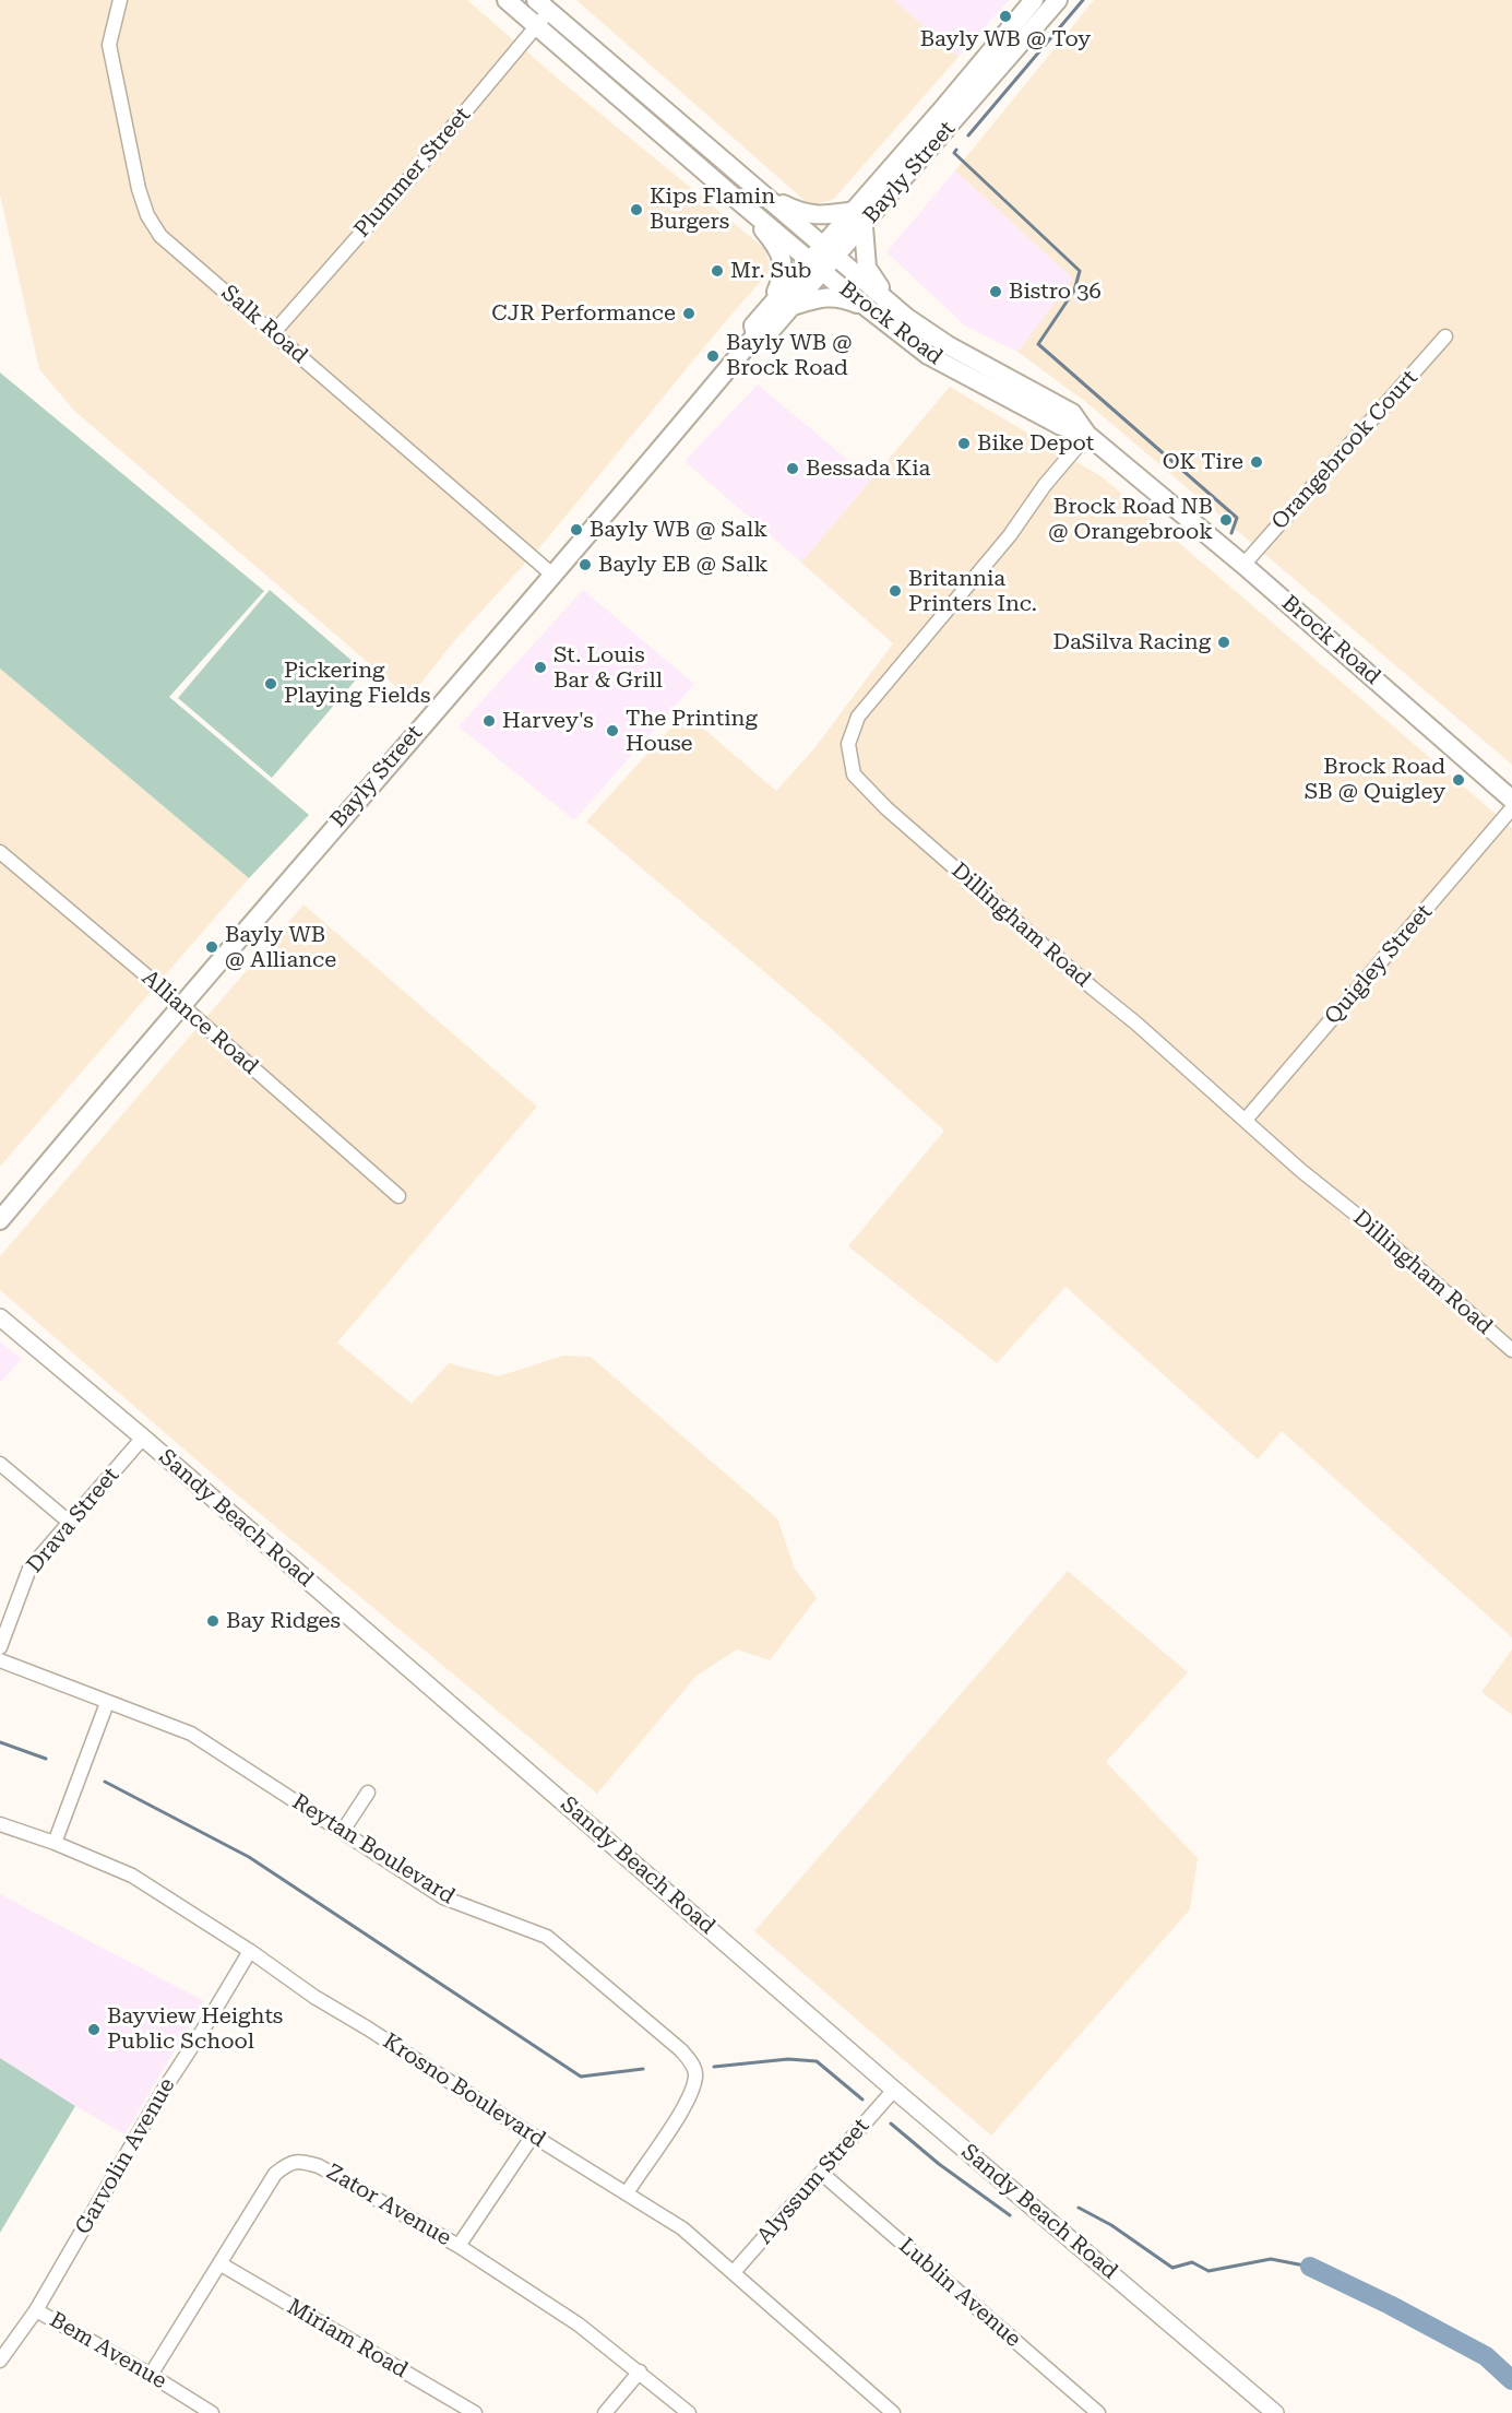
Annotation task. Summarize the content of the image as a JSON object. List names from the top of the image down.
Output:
{
  "streets": {
    "main road": ["Bayly Street", "Brock Road"],
    "street": [
      "Plummer Street",
      "Salk Road",
      "Orangebrook Court",
      "Dillingham Road",
      "Quigley Street",
      "Alliance Road",
      "Sandy Beach Road",
      "Drava Street",
      "Reytan Boulevard",
      "Krosno Boulevard",
      "Garvolin Avenue",
      "Alyssum Street",
      "Zator Avenue",
      "Lublin Avenue",
      "Miriam Road",
      "Bem Avenue"
    ]
  },
  "crossings": [
    ["Plummer Street", "Brock Road"],
    ["Plummer Street", "Salk Road"],
    ["Bayly Street", "Brock Road"],
    ["Bayly Street", "Salk Road"],
    ["Bayly Street", "Alliance Road"],
    ["Brock Road", "Orangebrook Court"],
    ["Brock Road", "Dillingham Road"],
    ["Dillingham Road", "Quigley Street"],
    ["Sandy Beach Road", "Drava Street"],
    ["Sandy Beach Road", "Alyssum Street"],
    ["Reytan Boulevard", "Krosno Boulevard"],
    ["Krosno Boulevard", "Garvolin Avenue"],
    ["Krosno Boulevard", "Alyssum Street"],
    ["Garvolin Avenue", "Bem Avenue"],
    ["Alyssum Street", "Lublin Avenue"],
    ["Zator Avenue", "Miriam Road"],
    ["Zator Avenue", "Bem Avenue"]
  ],
  "places": [
    "Bayly WB @ Toy",
    "Kips Flamin Burgers",
    "Mr. Sub",
    "Bistro 36",
    "CJR Performance",
    "Bayly WB @ Brock Road",
    "Bike Depot",
    "OK Tire",
    "Bessada Kia",
    "Brock Road NB @ Orangebrook",
    "Bayly WB @ Salk",
    "Bayly EB @ Salk",
    "Britannia Printers Inc.",
    "DaSilva Racing",
    "St. Louis Bar & Grill",
    "Pickering Playing Fields",
    "Harvey's",
    "The Printing House",
    "Brock Road SB @ Quigley",
    "Bayly WB @ Alliance",
    "Bay Ridges",
    "Bayview Heights Public School"
  ]
}
